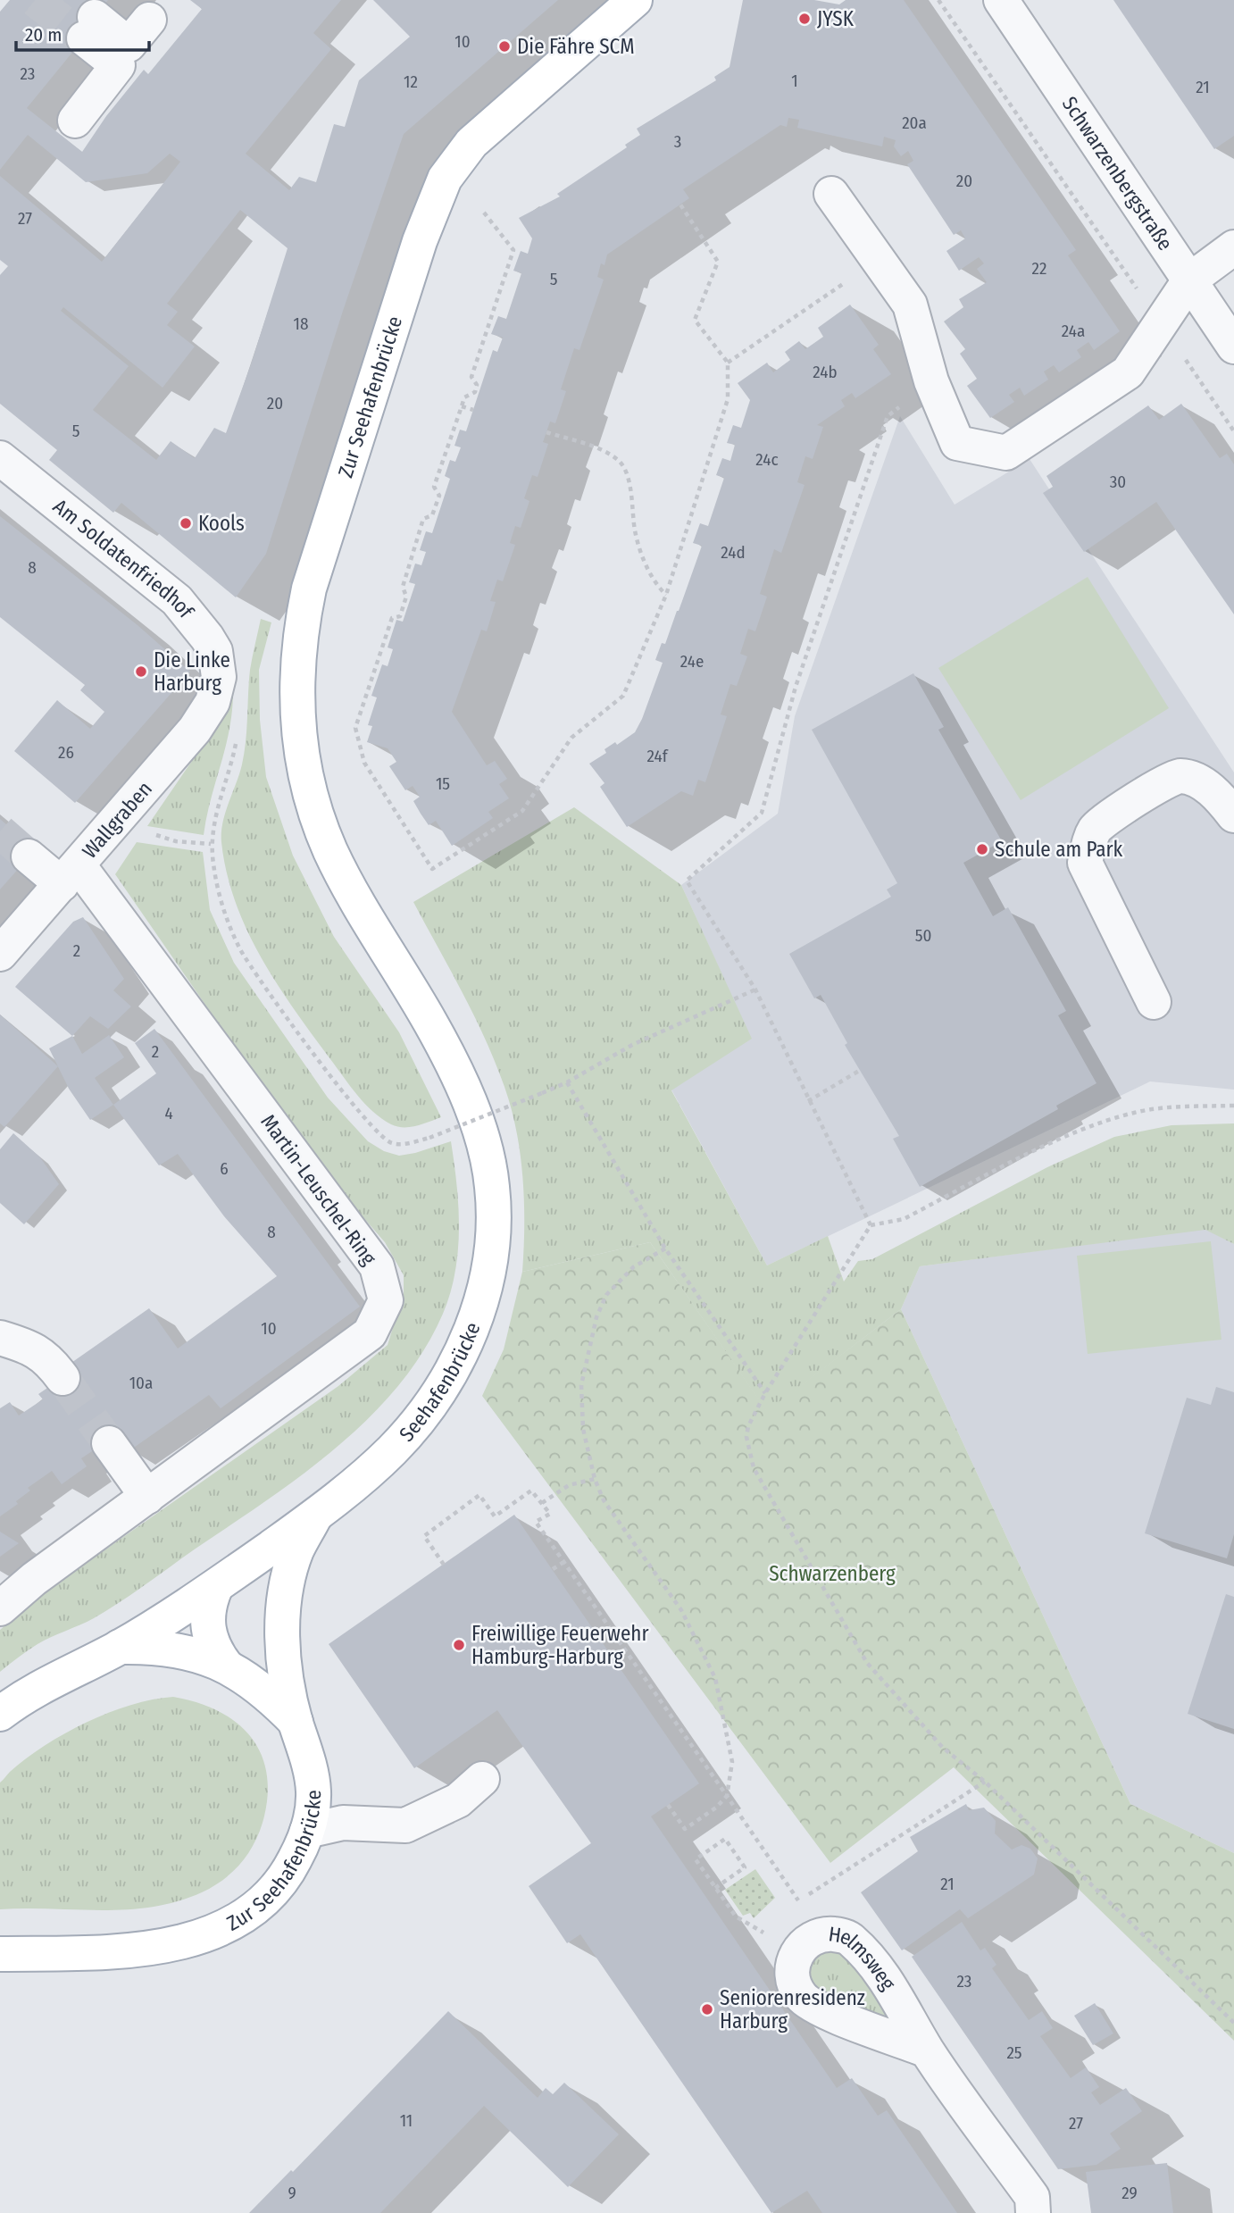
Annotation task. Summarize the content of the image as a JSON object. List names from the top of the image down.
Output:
{
  "streets": {
    "main road": ["Zur Seehafenbrücke", "Seehafenbrücke"],
    "street": [
      "Schwarzenbergstraße",
      "Am Soldatenfriedhof",
      "Wallgraben",
      "Martin-Leuschel-Ring",
      "Helmsweg"
    ]
  },
  "crossings": [
    ["Zur Seehafenbrücke", "Seehafenbrücke"],
    ["Am Soldatenfriedhof", "Wallgraben"],
    ["Wallgraben", "Martin-Leuschel-Ring"]
  ],
  "parks": ["Schwarzenberg"],
  "places": [
    "JYSK",
    "Die Fähre SCM",
    "Kools",
    "Die Linke Harburg",
    "Schule am Park",
    "Freiwillige Feuerwehr Hamburg-Harburg",
    "Seniorenresidenz Harburg"
  ],
  "house_numbers": [
    "10",
    "23",
    "1",
    "12",
    "21",
    "20a",
    "3",
    "20",
    "27",
    "22",
    "5",
    "18",
    "24a",
    "24b",
    "20",
    "5",
    "24c",
    "30",
    "24d",
    "8",
    "24e",
    "26",
    "24f",
    "15",
    "50",
    "2",
    "2",
    "4",
    "6",
    "8",
    "10",
    "10a",
    "21",
    "23",
    "25",
    "11",
    "27",
    "9",
    "29"
  ],
  "scale_bar": "20 m"
}
